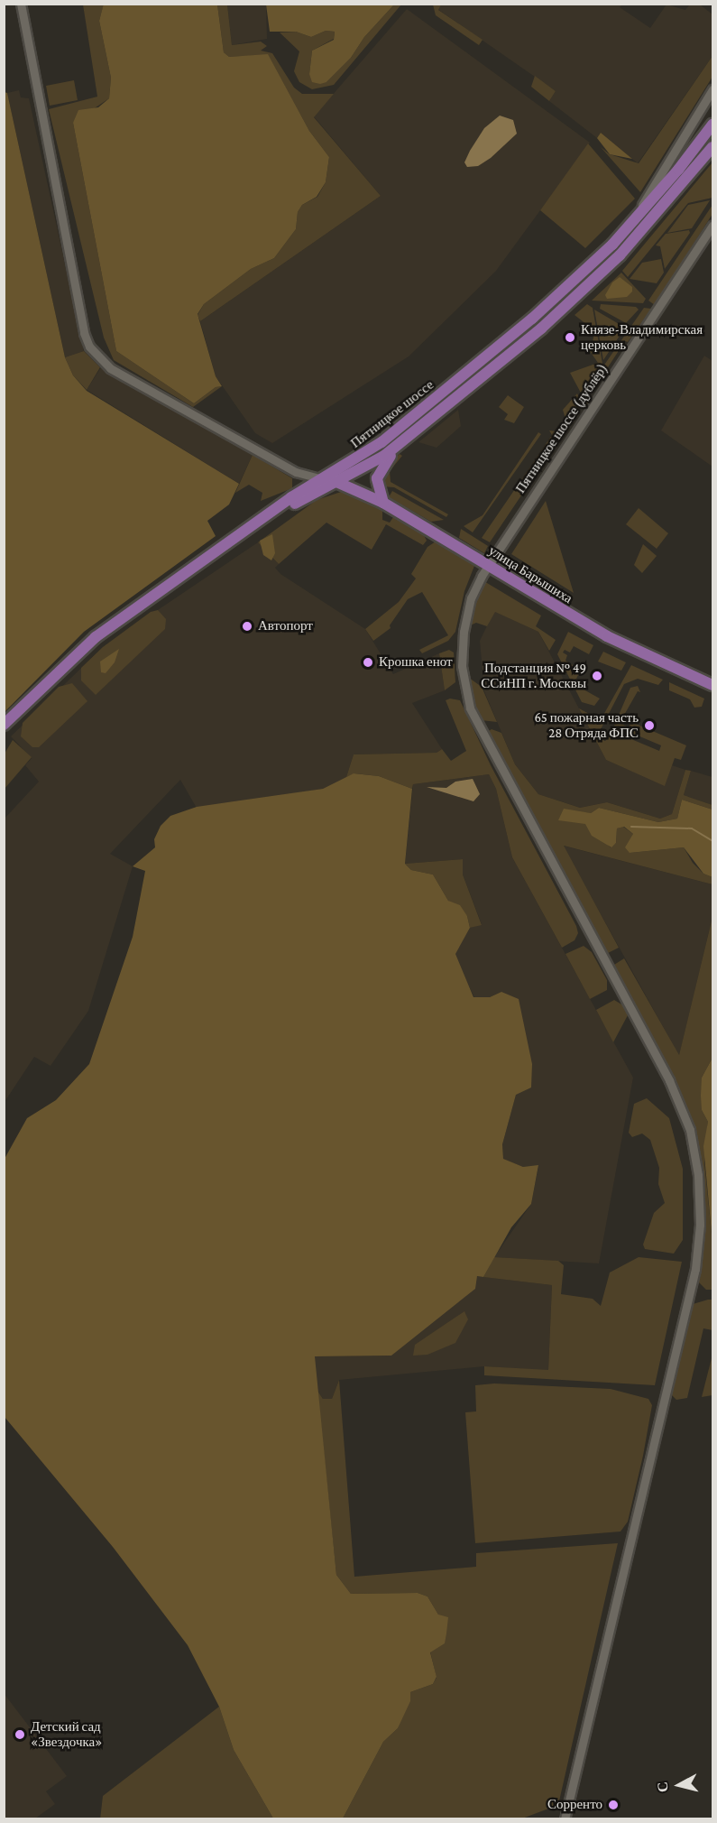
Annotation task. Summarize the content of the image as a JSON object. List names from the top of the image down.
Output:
{
  "streets": {
    "main road": ["Пятницкое шоссе", "улица Барышиха"],
    "street": ["Пятницкое шоссе (дублёр)"]
  },
  "crossings": [
    ["Пятницкое шоссе", "улица Барышиха"],
    ["Пятницкое шоссе (дублёр)", "улица Барышиха"]
  ],
  "places": [
    "Князе-Владимирская церковь",
    "Автопорт",
    "Крошка енот",
    "Подстанция № 49 ССиНП г. Москвы",
    "65 пожарная часть 28 Отряда ФПС",
    "Детский сад «Звездочка»",
    "Сорренто"
  ],
  "north": "left"
}
